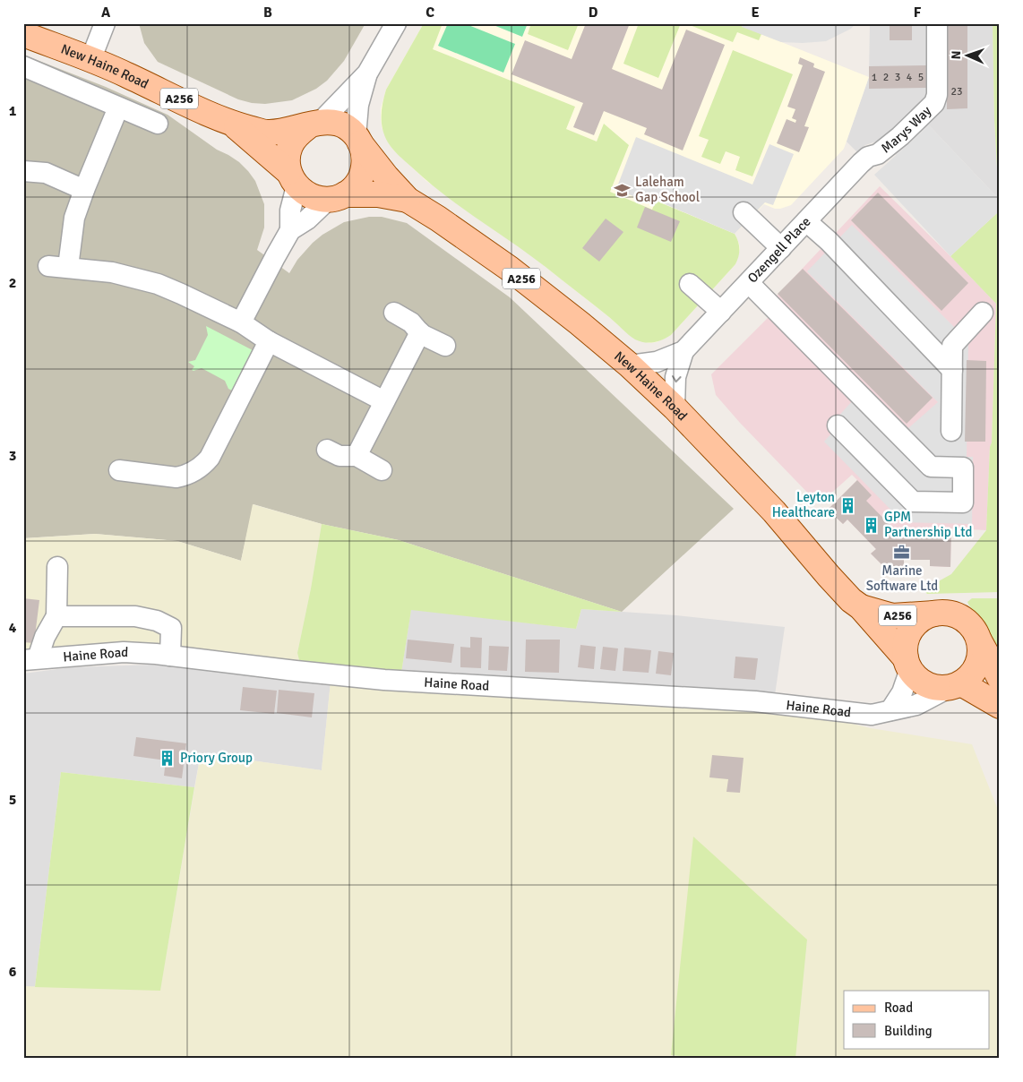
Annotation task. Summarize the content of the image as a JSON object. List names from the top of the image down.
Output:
{
  "streets": {
    "main road": ["New Haine Road", "A256"],
    "street": ["Marys Way", "Ozengell Place", "Haine Road"]
  },
  "crossings": [
    ["New Haine Road", "Ozengell Place"],
    ["New Haine Road", "Haine Road"],
    ["Marys Way", "Ozengell Place"]
  ],
  "places": {
    "school or university": ["Laleham Gap School"],
    "building": ["Leyton Healthcare", "GPM Partnership Ltd", "Priory Group"],
    "office": ["Marine Software Ltd"]
  },
  "house_numbers": [
    "1",
    "2",
    "3",
    "4",
    "5",
    "23"
  ],
  "legend": ["Road", "Building"],
  "north": "left",
  "grid": {
    "columns": [
      "A",
      "B",
      "C",
      "D",
      "E",
      "F"
    ],
    "rows": [
      "1",
      "2",
      "3",
      "4",
      "5",
      "6"
    ]
  }
}
